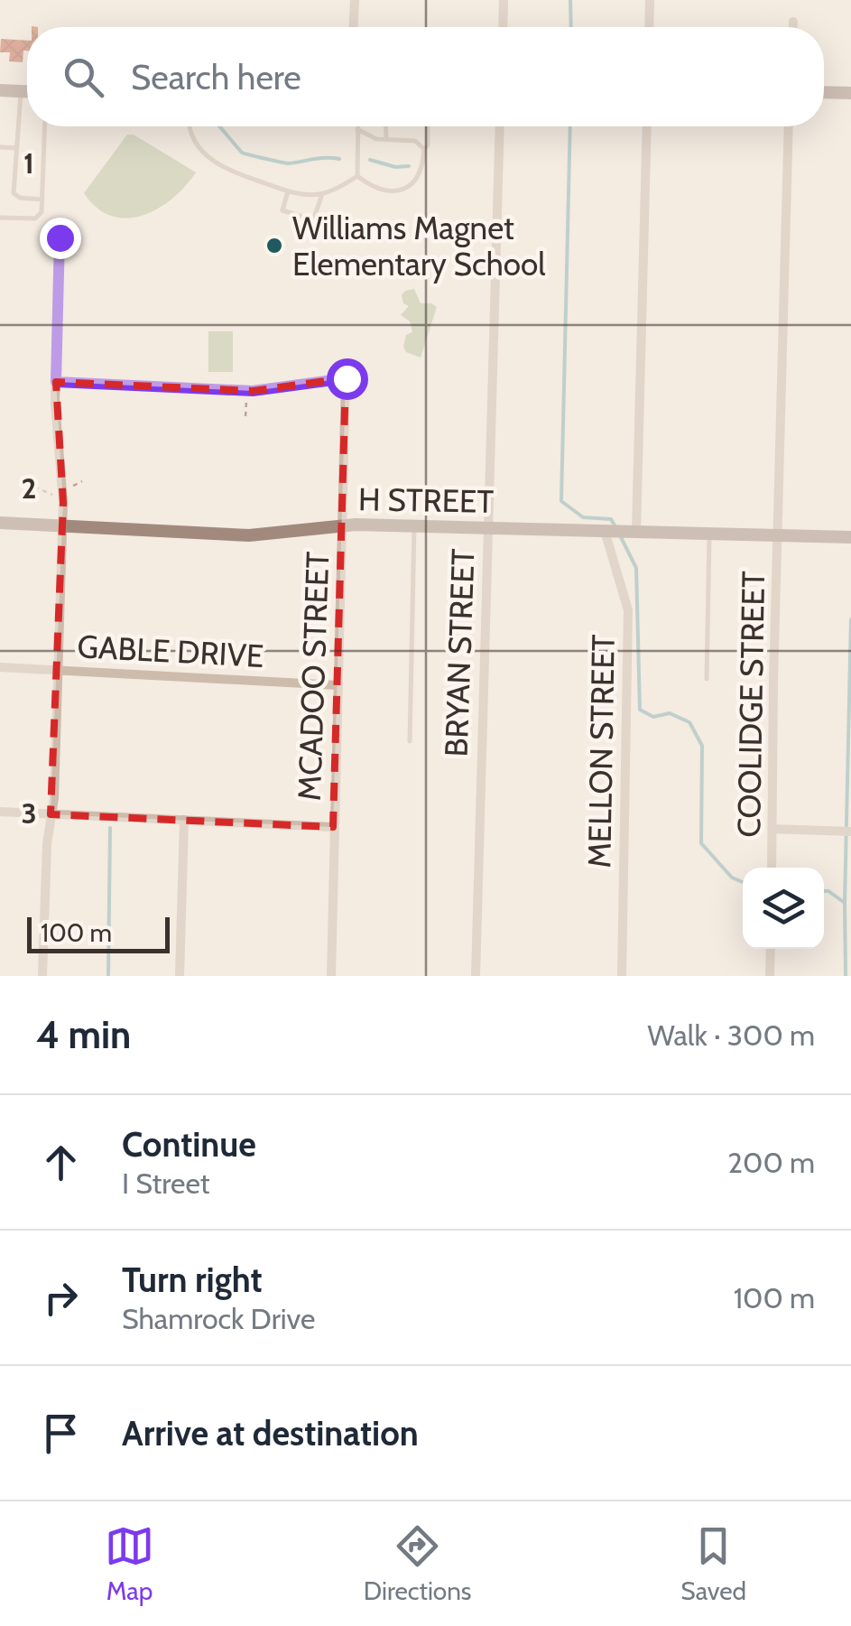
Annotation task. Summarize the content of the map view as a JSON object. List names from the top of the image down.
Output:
{
  "streets": {
    "street": [
      "H STREET",
      "GABLE DRIVE",
      "BRYAN STREET",
      "MCADOO STREET",
      "COOLIDGE STREET",
      "MELLON STREET"
    ]
  },
  "crossings": [
    ["H STREET", "BRYAN STREET"],
    ["H STREET", "MCADOO STREET"],
    ["H STREET", "COOLIDGE STREET"],
    ["H STREET", "MELLON STREET"],
    ["GABLE DRIVE", "MCADOO STREET"]
  ],
  "places": ["Williams Magnet Elementary School"],
  "scale_bar": "100 m",
  "page": {
    "search": "Search here",
    "scale": "100 m",
    "heading": ["4 min", "Walk · 300 m"],
    "list": [
      ["Continue", "I Street", "200 m"],
      ["Turn right", "Shamrock Drive", "100 m"],
      "Arrive at destination"
    ],
    "nav": ["Map", "Directions", "Saved"]
  },
  "grid": {
    "rows": ["1", "2", "3"]
  }
}
